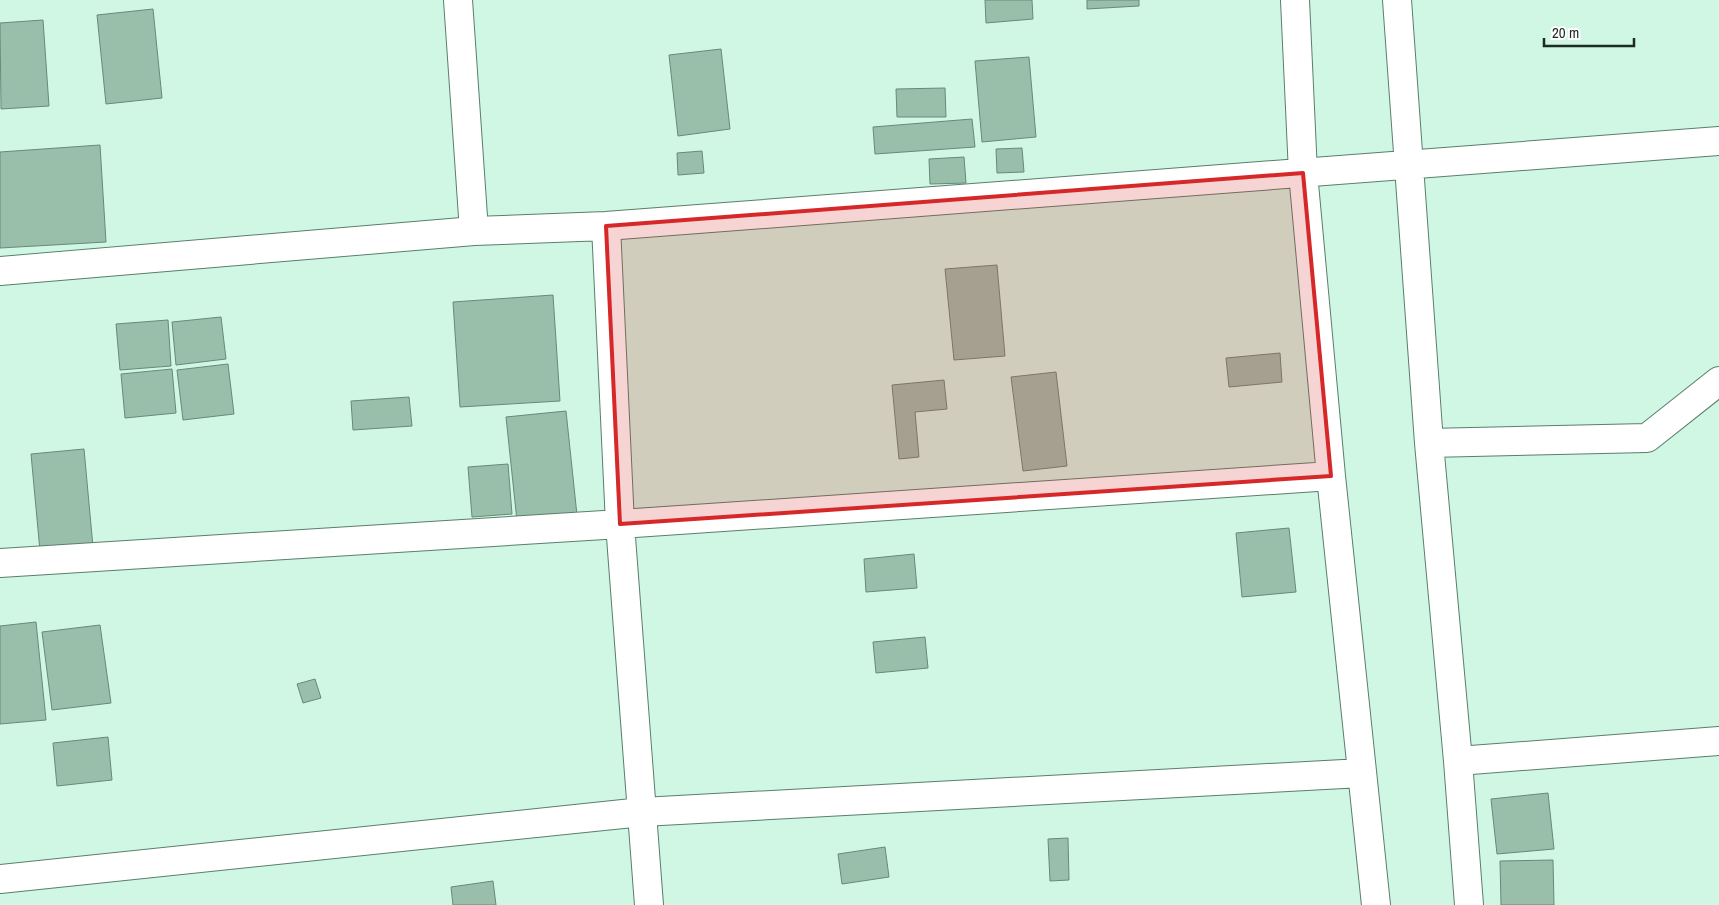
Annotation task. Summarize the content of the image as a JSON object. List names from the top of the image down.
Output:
{
  "scale_bar": "20 m"
}
